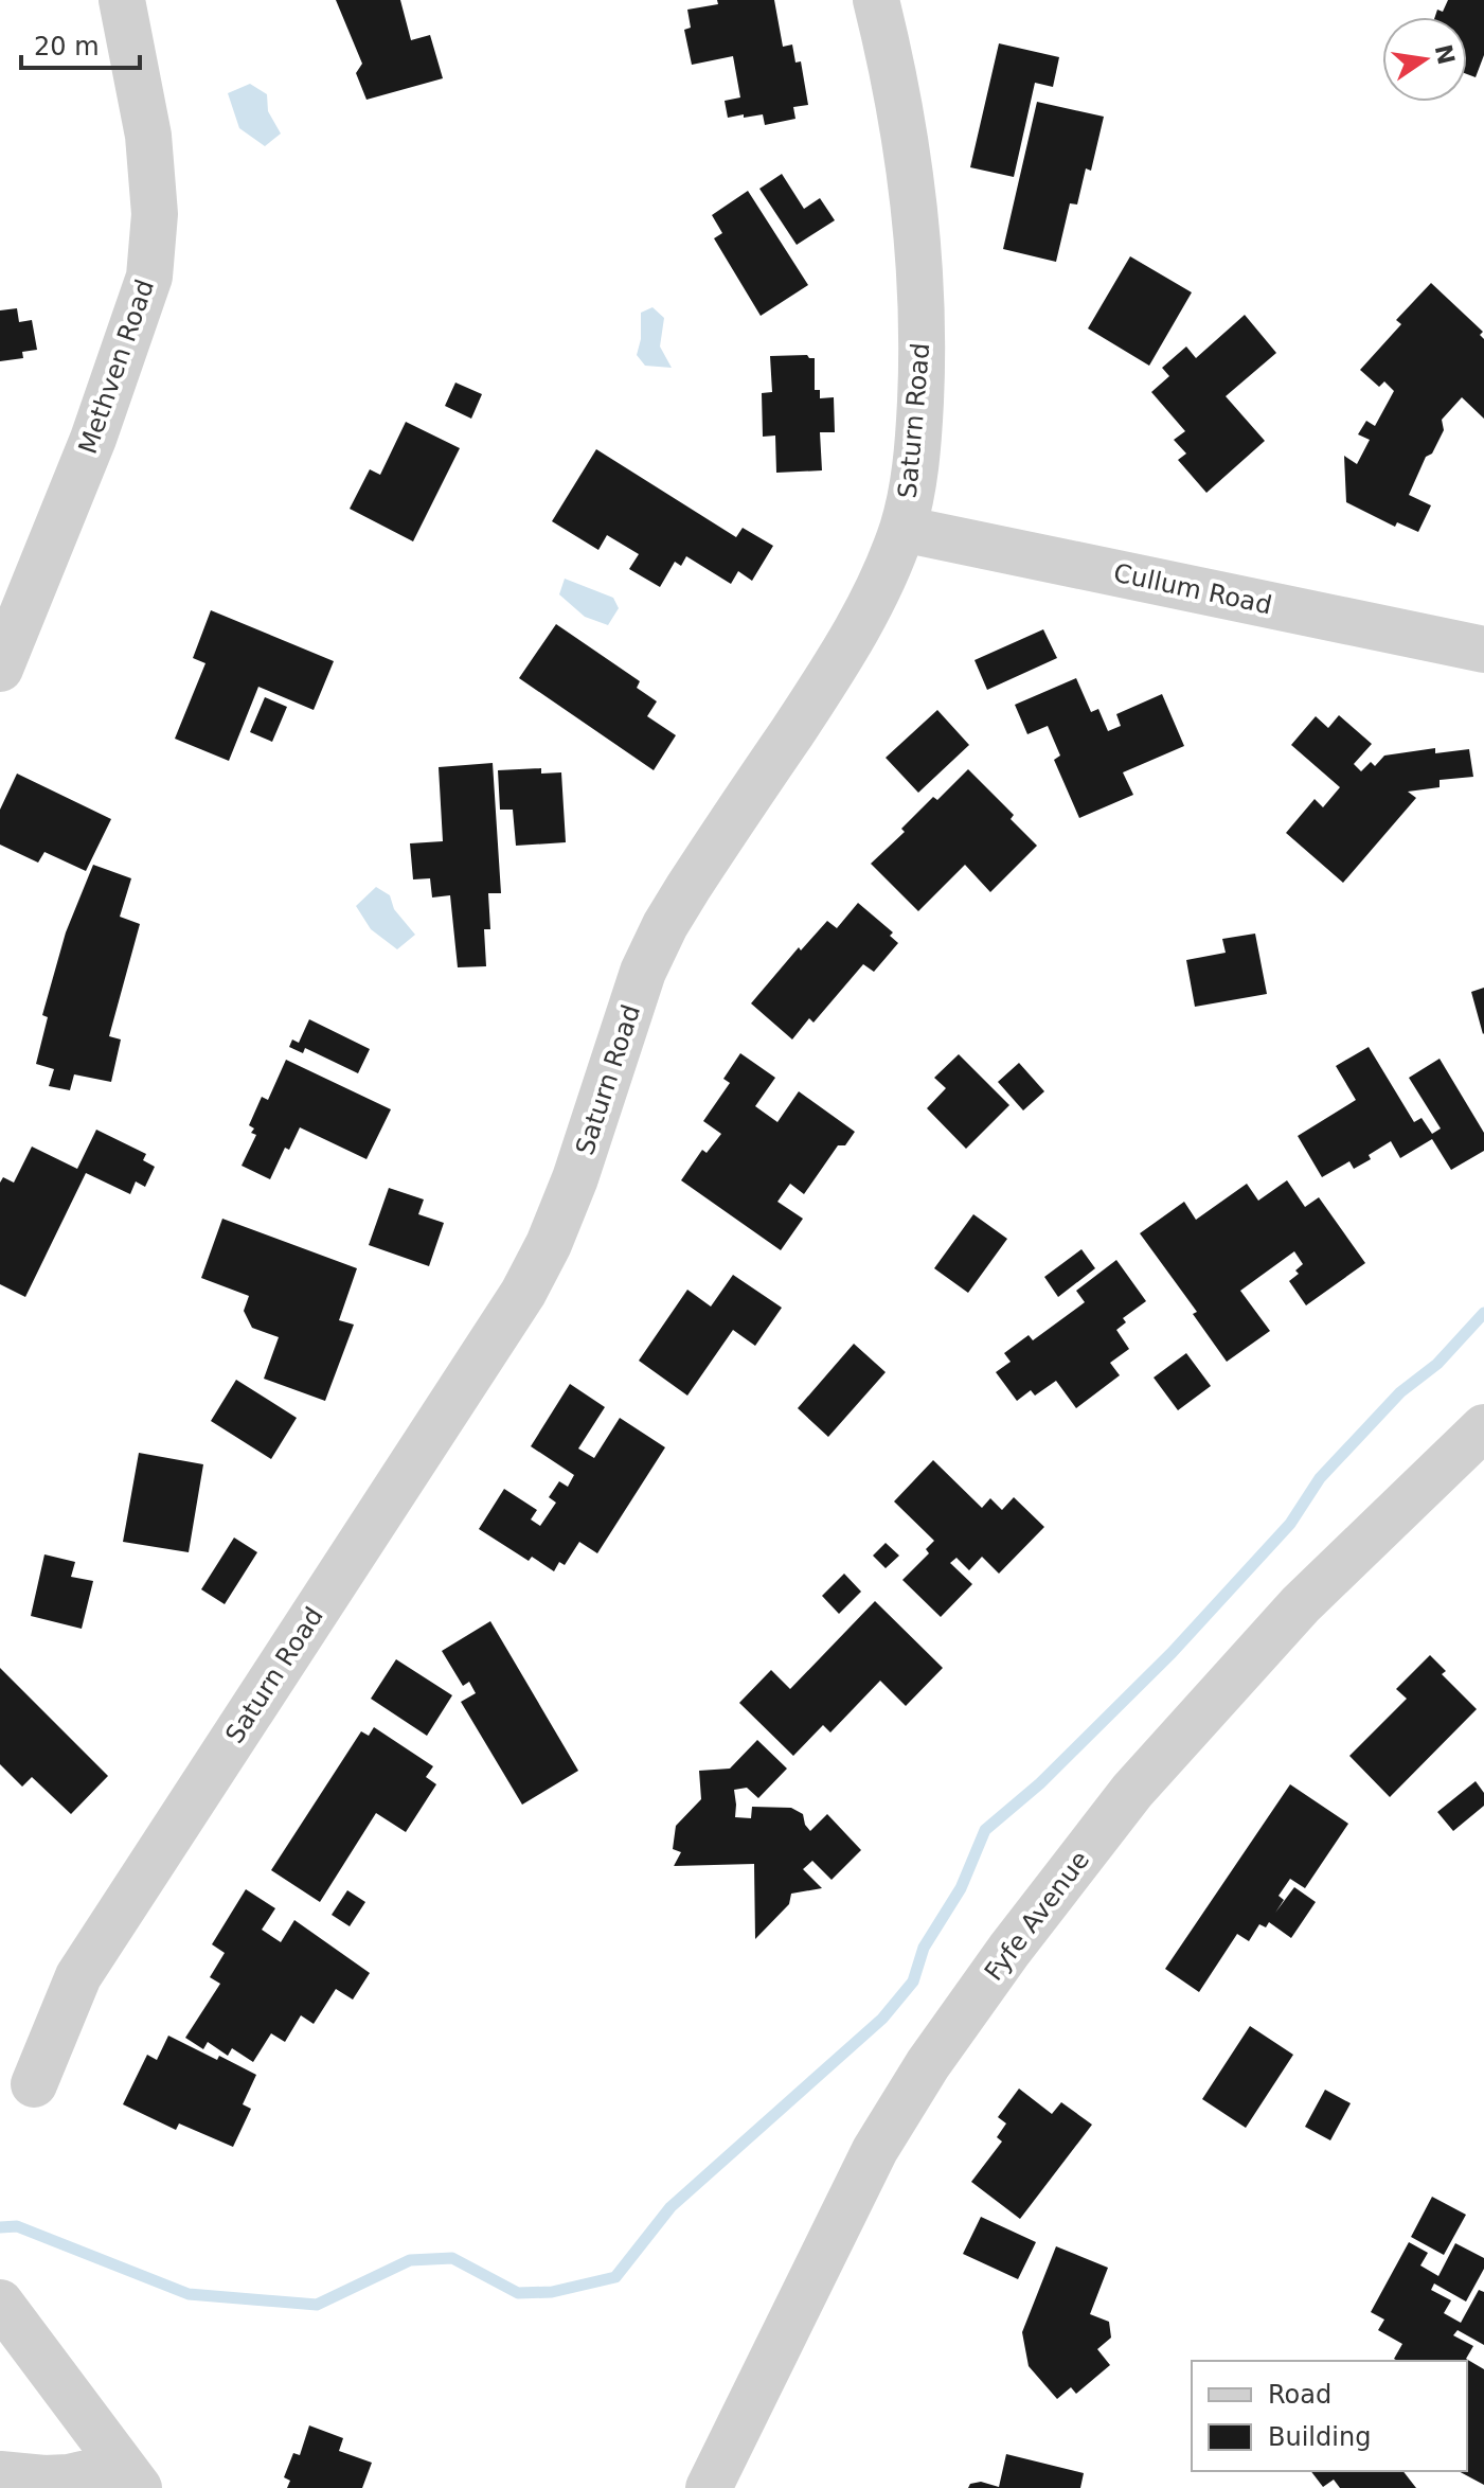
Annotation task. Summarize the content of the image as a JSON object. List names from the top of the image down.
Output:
{
  "streets": {
    "street": [
      "Methven Road",
      "Saturn Road",
      "Cullum Road",
      "Fyfe Avenue"
    ]
  },
  "crossings": [
    ["Saturn Road", "Cullum Road"]
  ],
  "legend": ["Road", "Building"],
  "scale_bar": "20 m",
  "north": "right"
}
